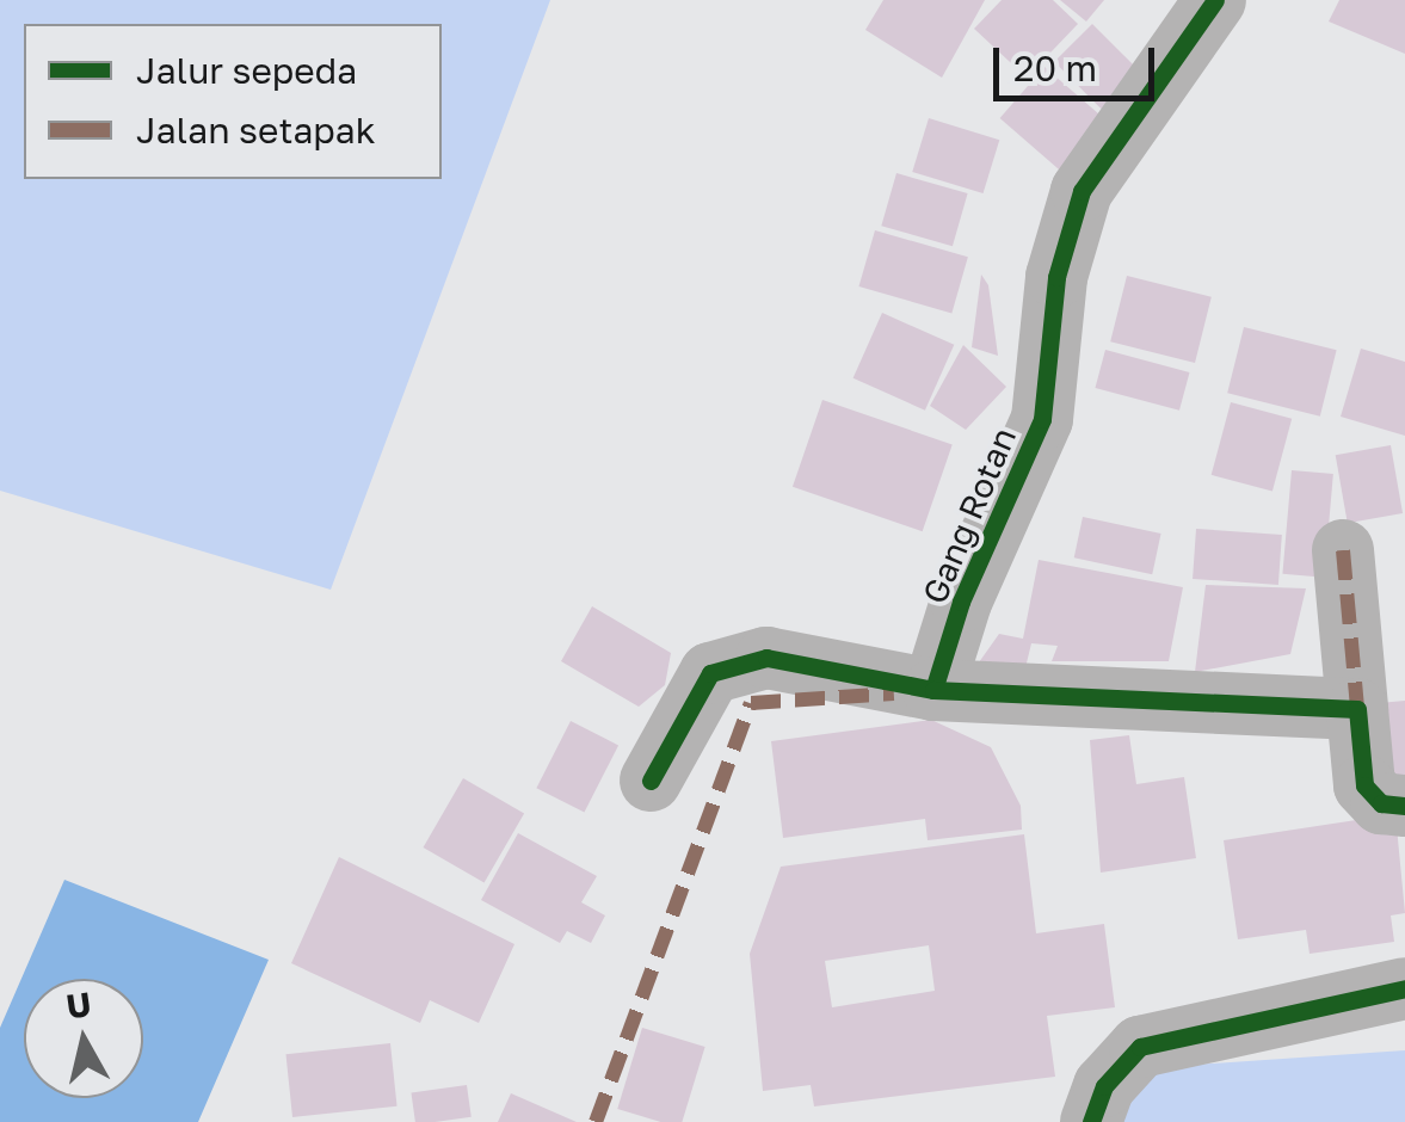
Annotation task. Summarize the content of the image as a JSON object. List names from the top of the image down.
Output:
{
  "streets": {
    "street": ["Gang Rotan"]
  },
  "legend": ["Jalur sepeda", "Jalan setapak"],
  "scale_bar": "20 m",
  "north": "top"
}
